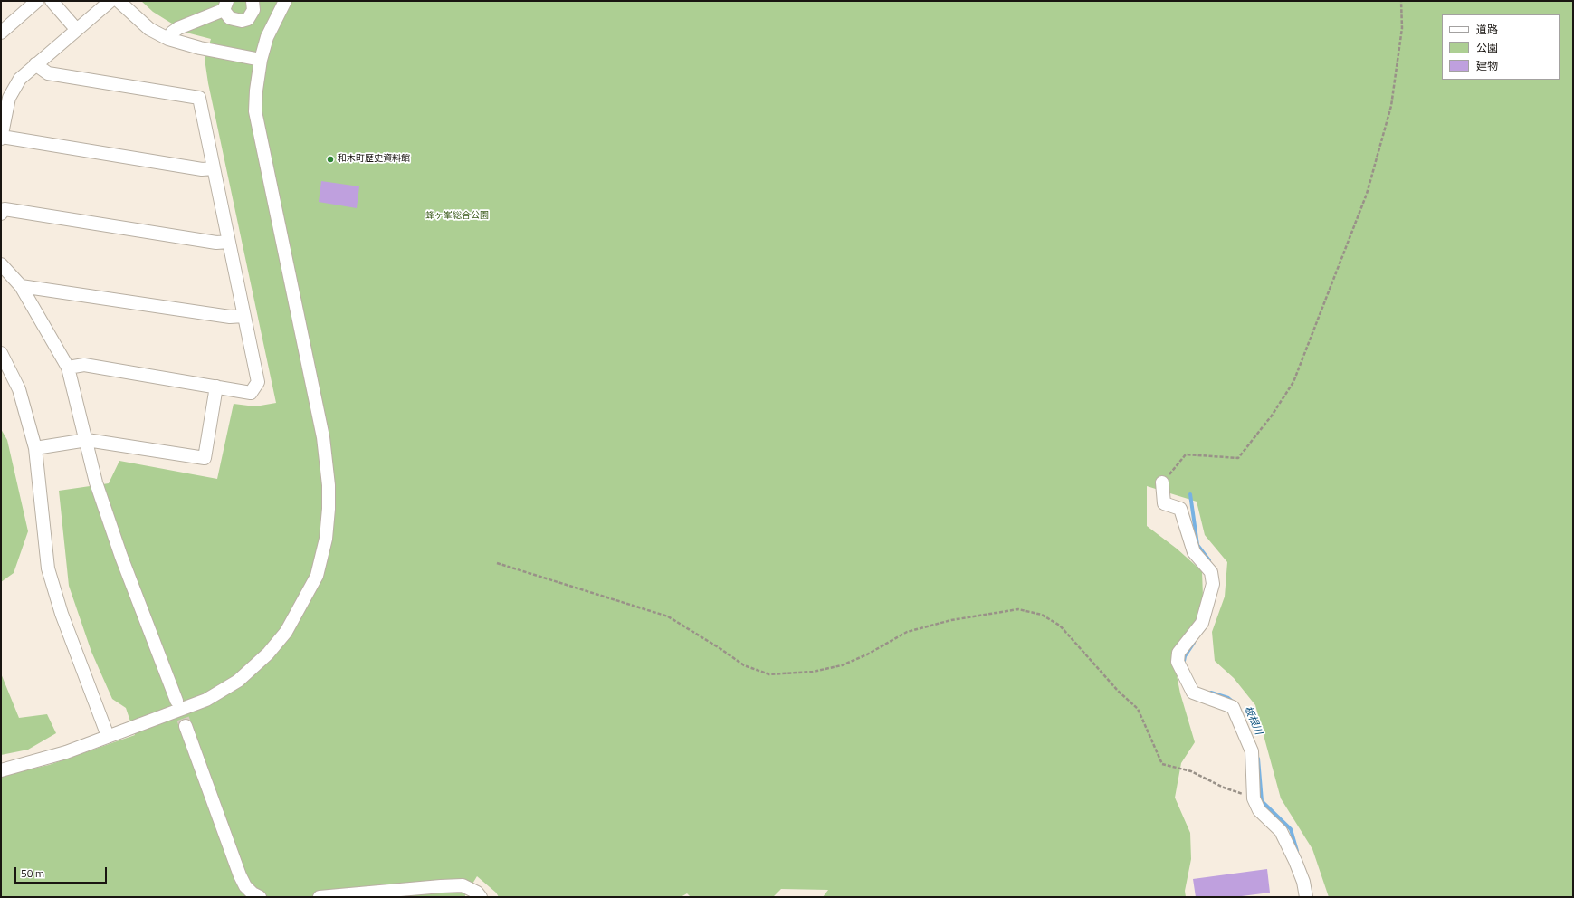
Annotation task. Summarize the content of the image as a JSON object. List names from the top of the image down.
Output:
{
  "water": ["板根川"],
  "parks": ["蜂ヶ峯総合公園"],
  "places": ["和木町歴史資料館"],
  "legend": ["道路", "公園", "建物"],
  "scale_bar": "50 m"
}
